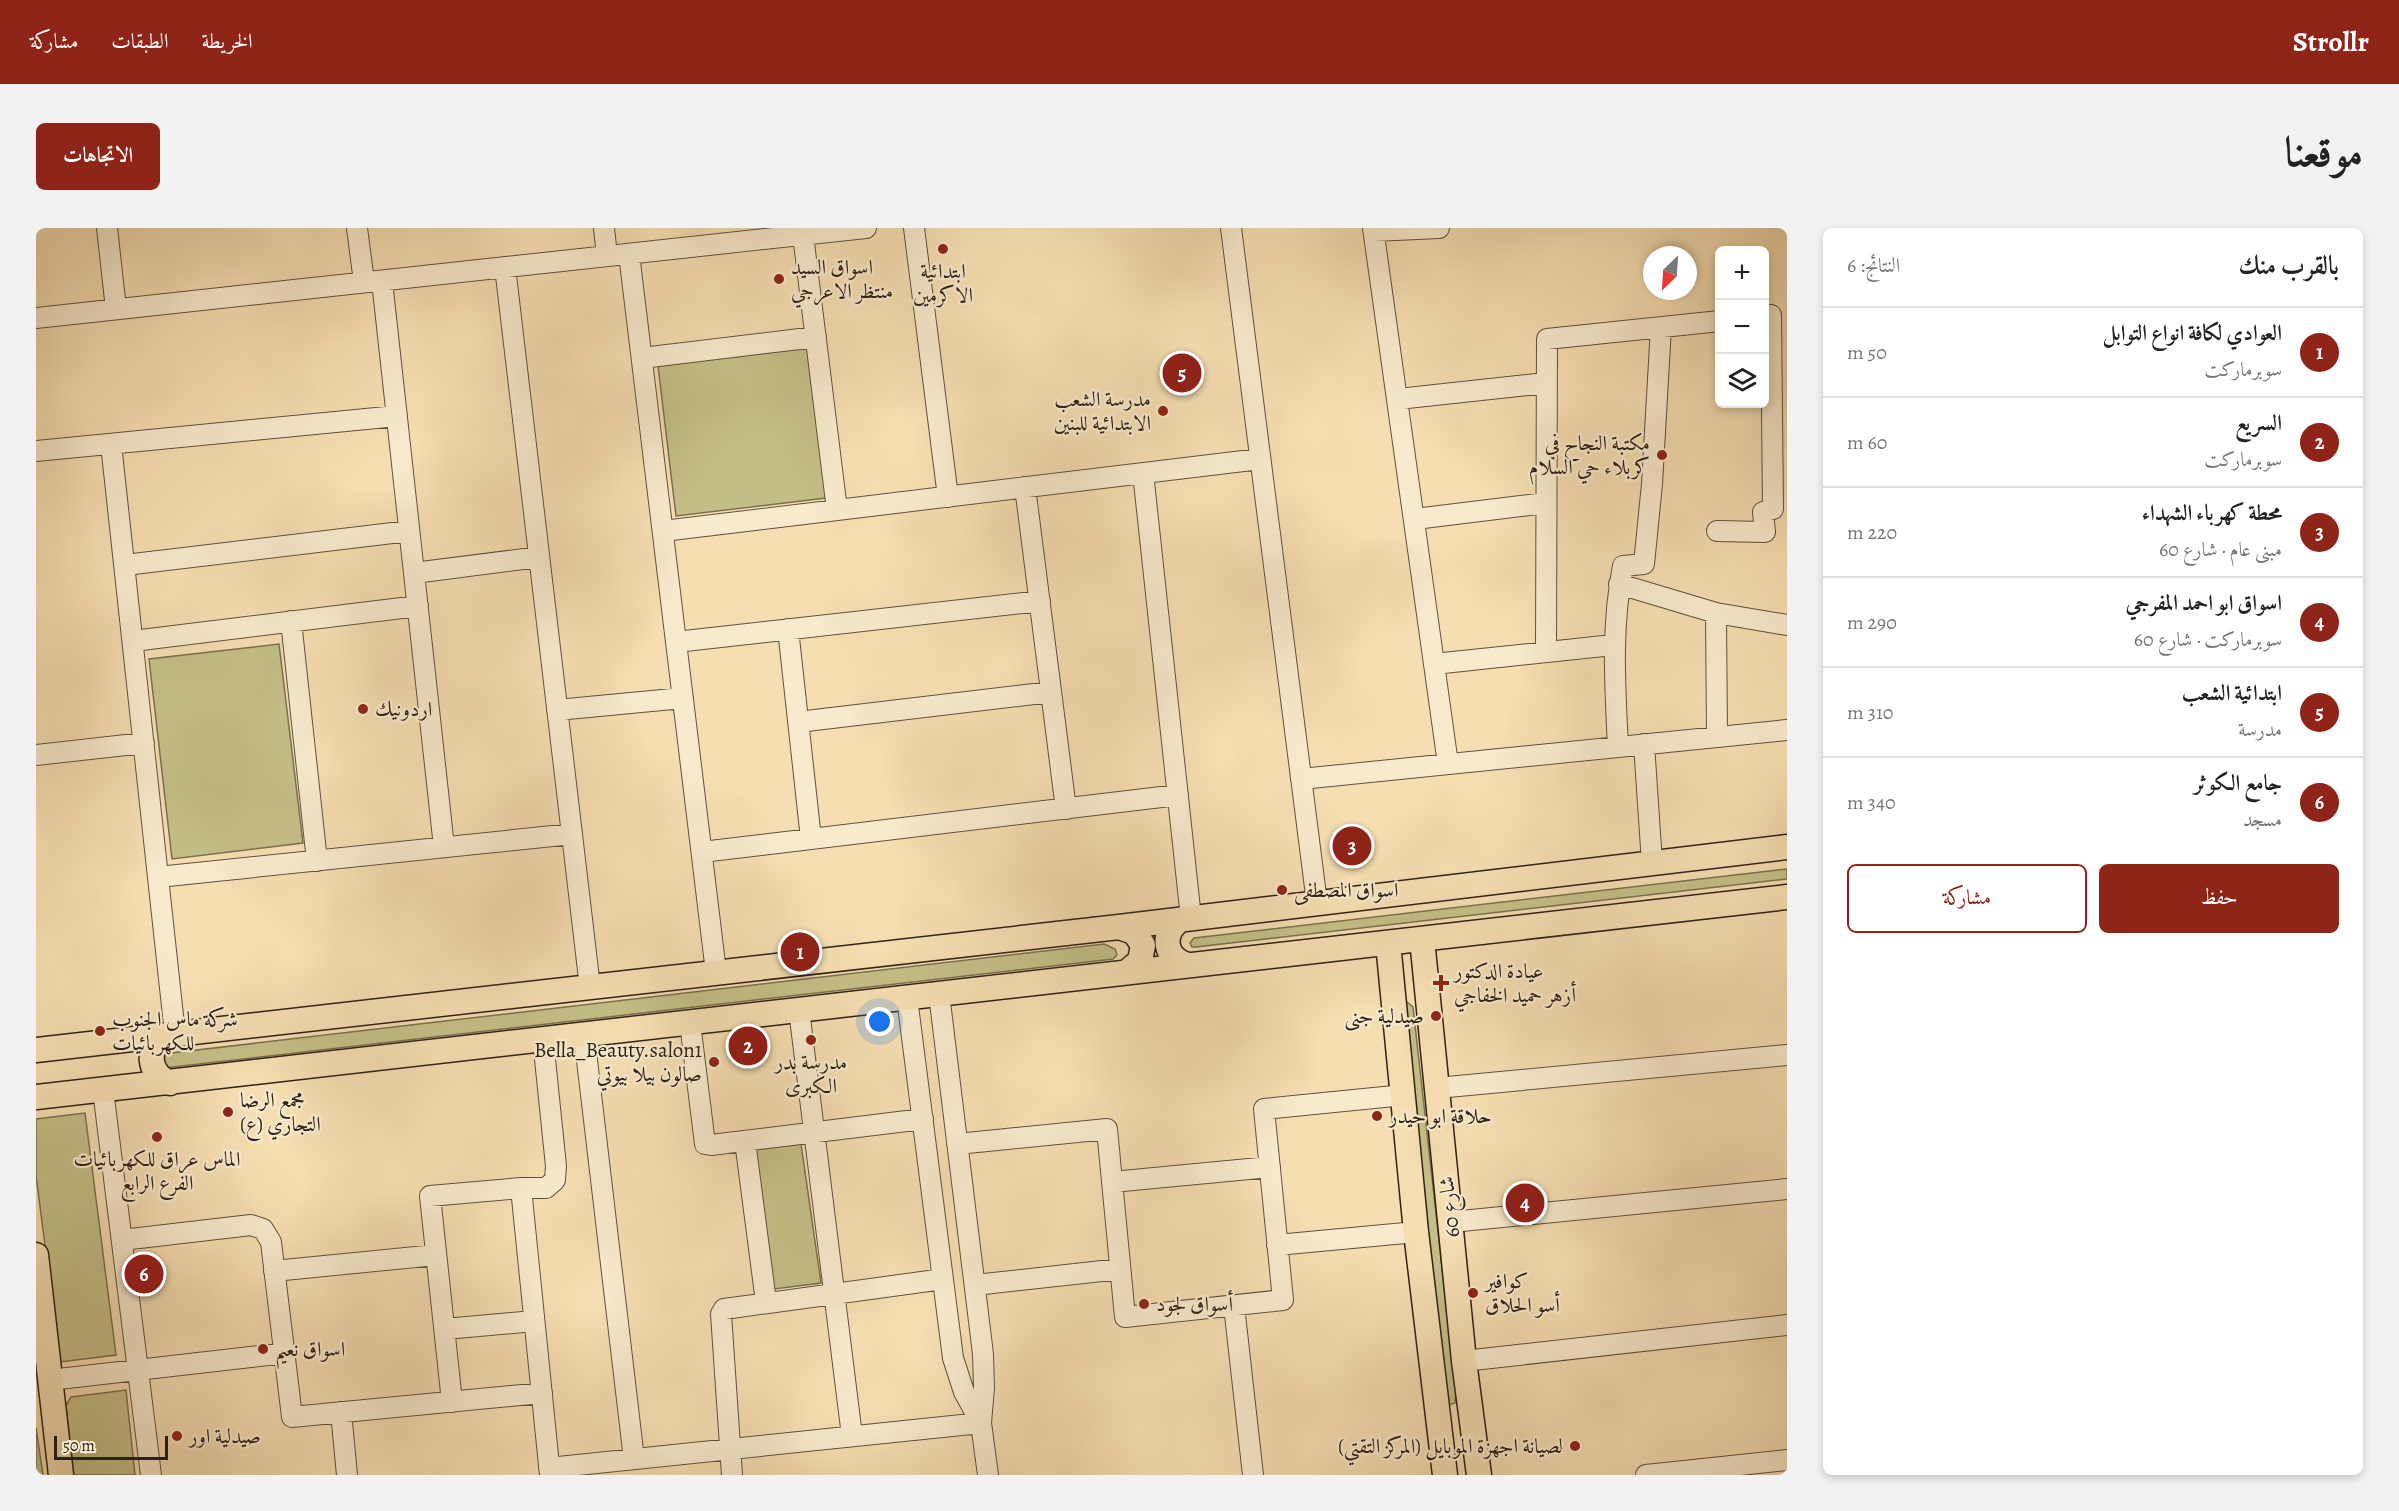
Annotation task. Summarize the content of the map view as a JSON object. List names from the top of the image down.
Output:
{
  "streets": {
    "main road": ["شارع 60"]
  },
  "places": {
    "other": [
      "ابتدائية الاكرمين",
      "اسواق السيد منتظر الاعرجي",
      "مدرسة الشعب الابتدائية للبنين",
      "مكتبة النجاح في كربلاء حي السلام",
      "اردونيك",
      "اسواق المصطفى",
      "صيدلية جنى",
      "شركة ماس الجنوب للكهربائيات",
      "مدرسة بدر الكبرى",
      "Bella_Beauty.salon1 صالون بيلا بيوتي",
      "مجمع الرضا (ع) التجاري",
      "حلاقة ابو حيدر",
      "الماس عراق للكهربائيات الفرع الرابع",
      "كوافير أسو الحلاق",
      "أسواق لجود",
      "اسواق نعيم",
      "صيدلية اور",
      "(المركز التقتي) لصيانة اجهزة الموبايل"
    ],
    "health": ["عيادة الدكتور أزهر حميد الخفاجي"]
  },
  "scale_bar": "50 m",
  "north": "bottom left",
  "page": {
    "header": "Strollr",
    "nav": ["الخريطة", "الطبقات", "مشاركة"],
    "title": "موقعنا",
    "buttons": [
      "الاتجاهات",
      ["حفظ", "مشاركة"]
    ],
    "heading": ["بالقرب منك", "النتائج: 6"],
    "map_buttons": ["+", "−"],
    "list": [
      {
        "mark": "1",
        "name": "العوادي لكافة انواع التوابل",
        "note": "سوبرماركت",
        "value": "50 m"
      },
      {
        "mark": "2",
        "name": "السريع",
        "note": "سوبرماركت",
        "value": "60 m"
      },
      {
        "mark": "3",
        "name": "محطة كهرباء الشهداء",
        "note": "مبنى عام · شارع 60",
        "value": "220 m"
      },
      {
        "mark": "4",
        "name": "اسواق ابو احمد المفرجي",
        "note": "سوبرماركت · شارع 60",
        "value": "290 m"
      },
      {
        "mark": "5",
        "name": "ابتدائية الشعب",
        "note": "مدرسة",
        "value": "310 m"
      },
      {
        "mark": "6",
        "name": "جامع الكوثر",
        "note": "مسجد",
        "value": "340 m"
      }
    ],
    "pins": [
      "5",
      "3",
      "1",
      "2",
      "4",
      "6"
    ],
    "scale": "50 m"
  }
}
